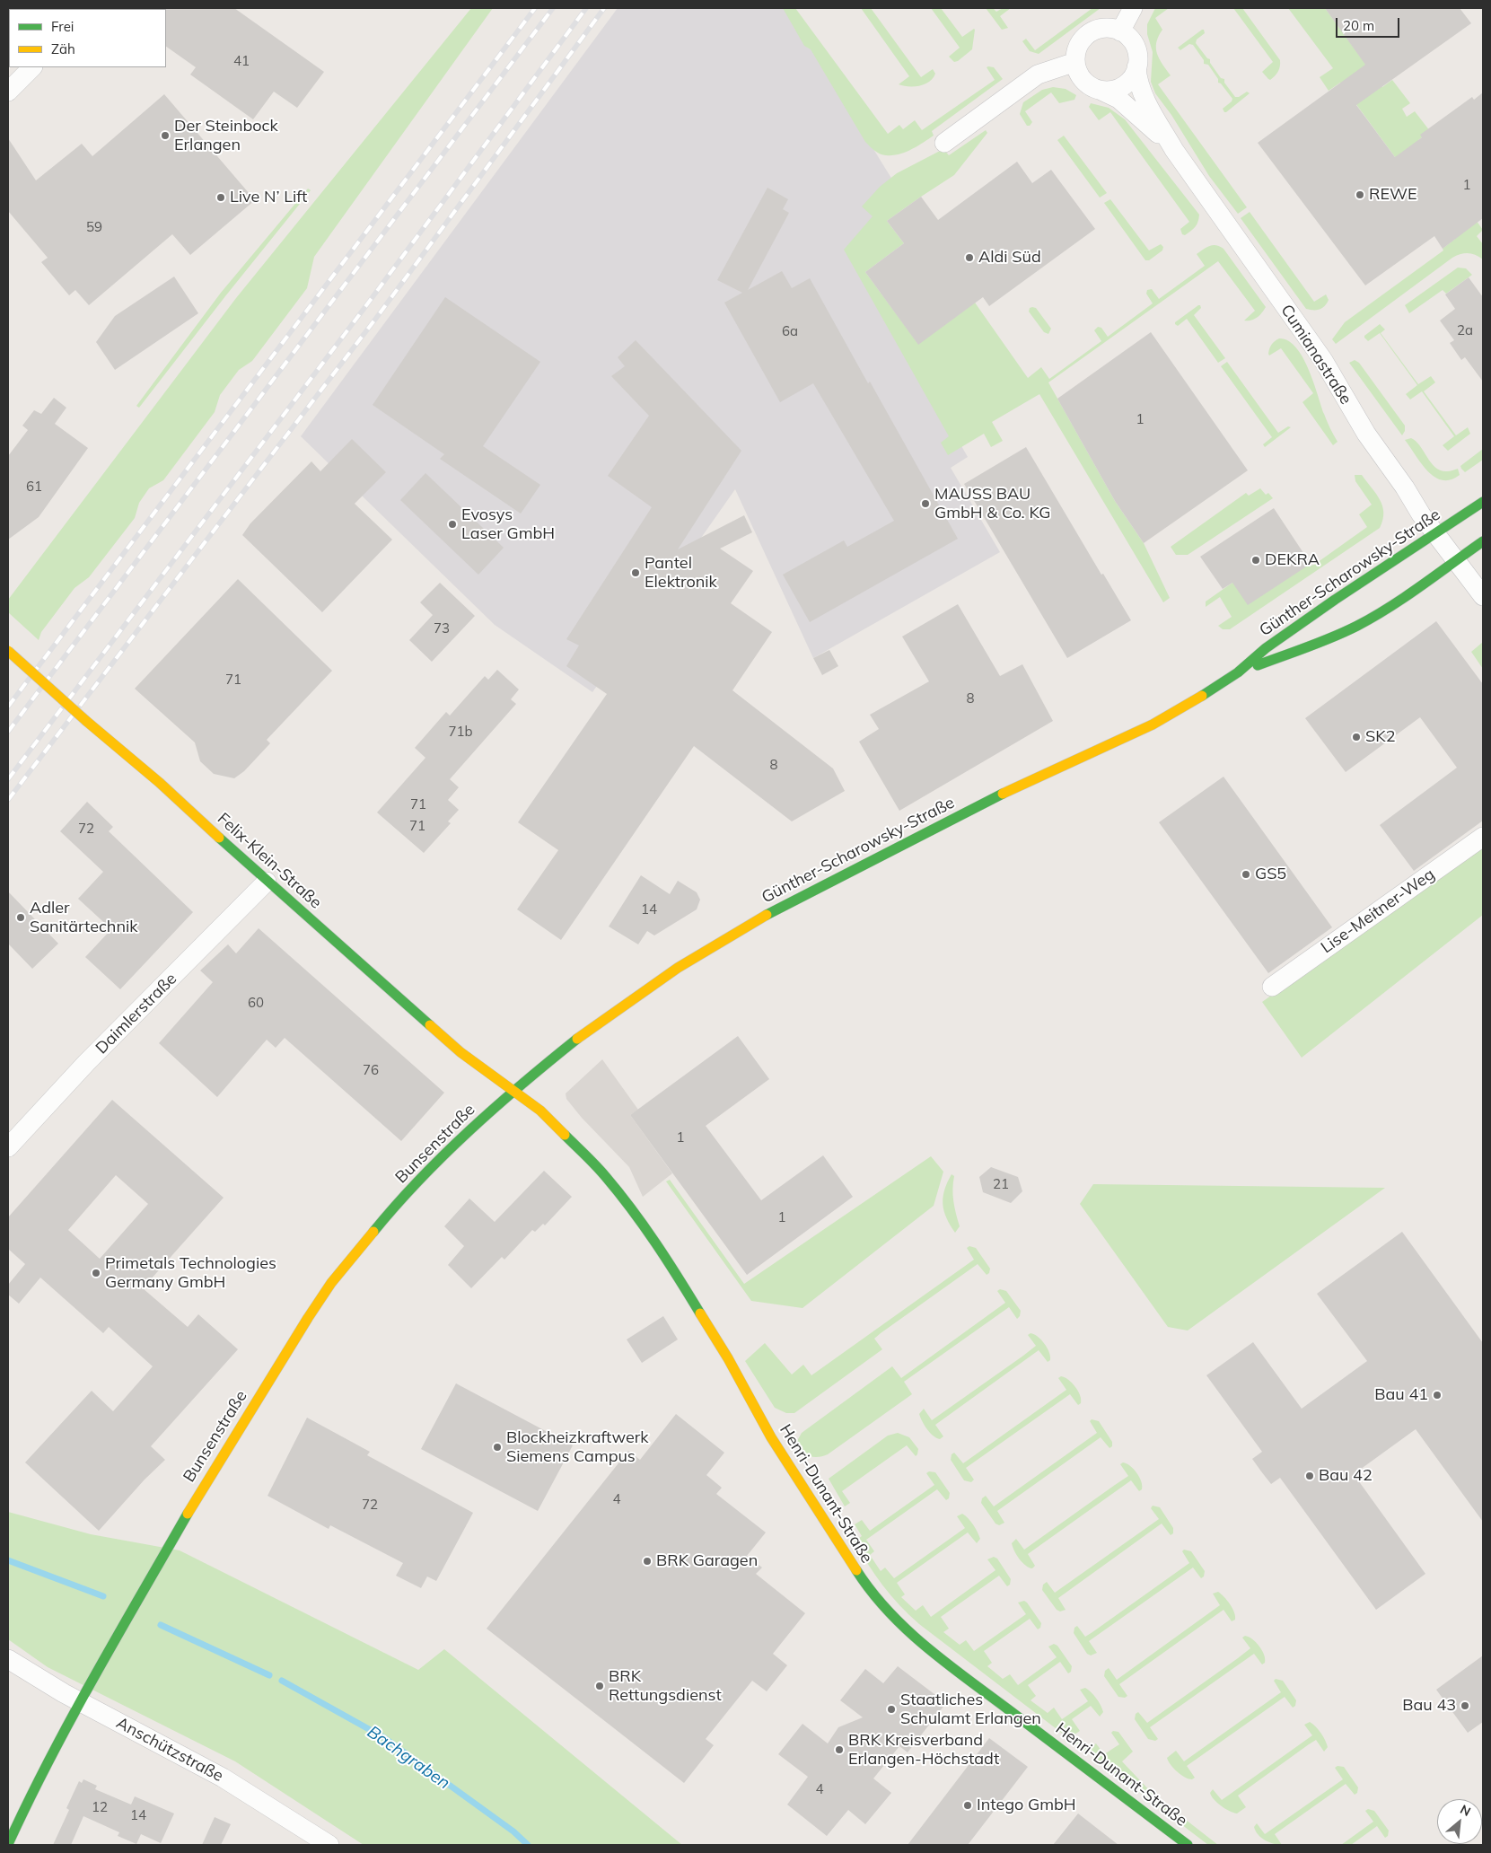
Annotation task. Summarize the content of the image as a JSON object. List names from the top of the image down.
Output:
{
  "streets": {
    "street": [
      "Cumianastraße",
      "Günther-Scharowsky-Straße",
      "Felix-Klein-Straße",
      "Lise-Meitner-Weg",
      "Daimlerstraße",
      "Bunsenstraße",
      "Henri-Dunant-Straße",
      "Anschützstraße"
    ]
  },
  "crossings": [
    ["Cumianastraße", "Günther-Scharowsky-Straße"],
    ["Günther-Scharowsky-Straße", "Felix-Klein-Straße"],
    ["Günther-Scharowsky-Straße", "Bunsenstraße"],
    ["Günther-Scharowsky-Straße", "Henri-Dunant-Straße"],
    ["Felix-Klein-Straße", "Daimlerstraße"],
    ["Felix-Klein-Straße", "Bunsenstraße"],
    ["Felix-Klein-Straße", "Henri-Dunant-Straße"],
    ["Bunsenstraße", "Henri-Dunant-Straße"],
    ["Bunsenstraße", "Anschützstraße"]
  ],
  "water": ["Bachgraben"],
  "places": [
    "Der Steinbock Erlangen",
    "REWE",
    "Live N’ Lift",
    "Aldi Süd",
    "MAUSS BAU GmbH & Co. KG",
    "Evosys Laser GmbH",
    "DEKRA",
    "Pantel Elektronik",
    "SK2",
    "GS5",
    "Adler Sanitärtechnik",
    "Primetals Technologies Germany GmbH",
    "Bau 41",
    "Blockheizkraftwerk Siemens Campus",
    "Bau 42",
    "BRK Garagen",
    "BRK Rettungsdienst",
    "Bau 43",
    "Staatliches Schulamt Erlangen",
    "BRK Kreisverband Erlangen-Höchstadt",
    "Intego GmbH"
  ],
  "house_numbers": [
    "41",
    "1",
    "59",
    "2a",
    "6a",
    "1",
    "61",
    "73",
    "71",
    "8",
    "71b",
    "8",
    "71",
    "71",
    "72",
    "14",
    "60",
    "76",
    "1",
    "21",
    "1",
    "4",
    "72",
    "4",
    "12",
    "14"
  ],
  "legend": ["Frei", "Zäh"],
  "scale_bar": "20 m",
  "north": "top right"
}
